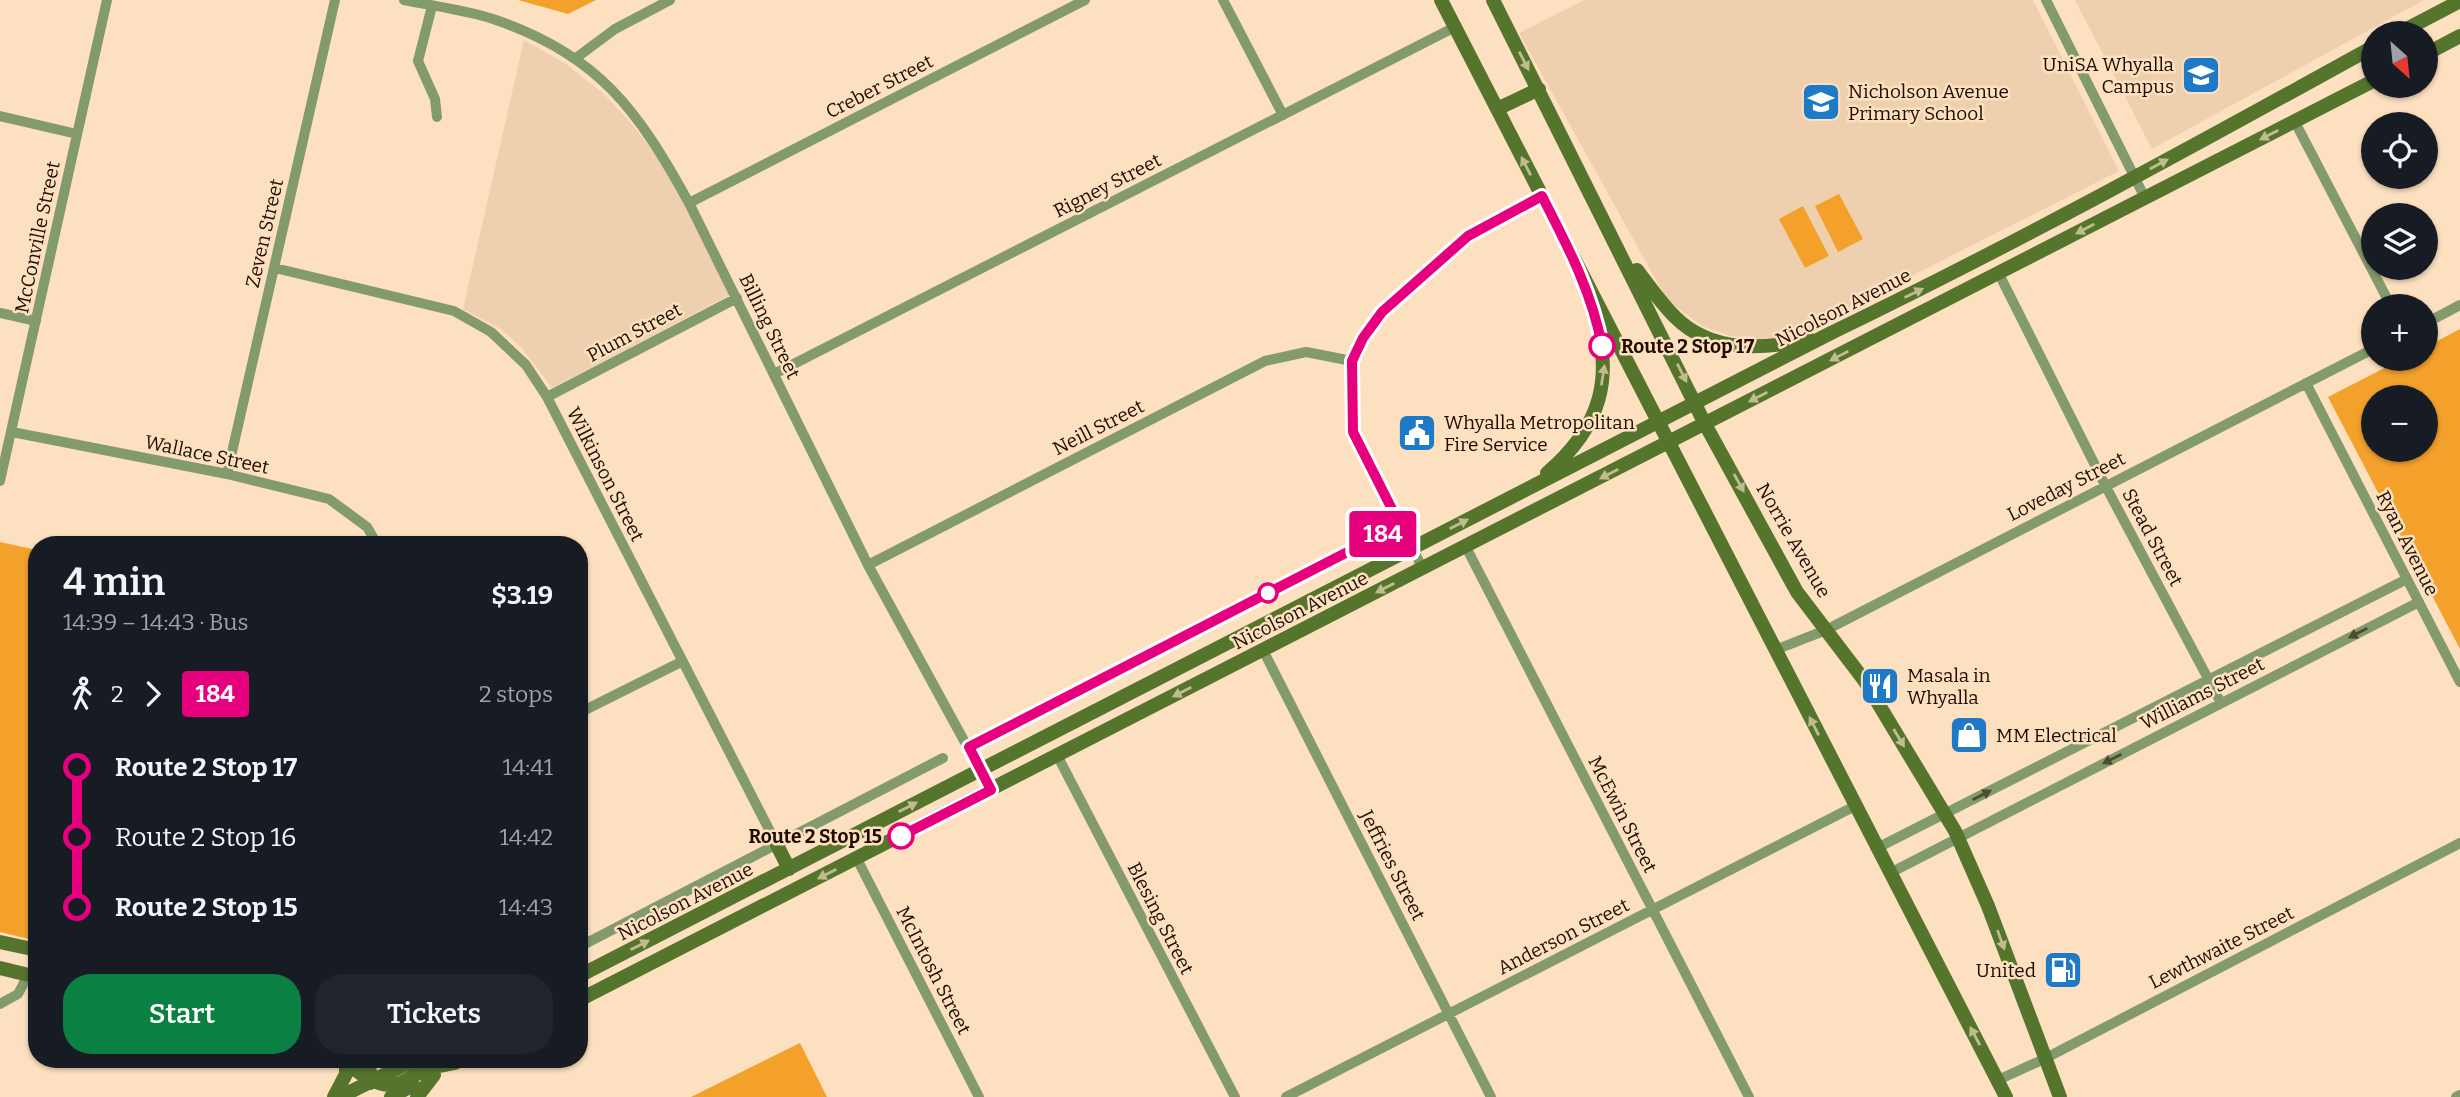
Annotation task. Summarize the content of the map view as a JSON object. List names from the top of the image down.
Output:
{
  "streets": {
    "main road": ["Nicolson Avenue", "Norrie Avenue"],
    "street": [
      "Creber Street",
      "Rigney Street",
      "Zeven Street",
      "McConville Street",
      "Billing Street",
      "Plum Street",
      "Neill Street",
      "Wallace Street",
      "Wilkinson Street",
      "Loveday Street",
      "Stead Street",
      "Ryan Avenue",
      "Williams Street",
      "McEwin Street",
      "Jeffries Street",
      "Blesing Street",
      "Anderson Street",
      "Lewthwaite Street",
      "McIntosh Street"
    ]
  },
  "crossings": [
    ["Creber Street", "Billing Street"],
    ["Rigney Street", "Billing Street"],
    ["Zeven Street", "Wallace Street"],
    ["Zeven Street", "Wilkinson Street"],
    ["McConville Street", "Wallace Street"],
    ["Nicolson Avenue", "Billing Street"],
    ["Nicolson Avenue", "Wilkinson Street"],
    ["Nicolson Avenue", "Stead Street"],
    ["Nicolson Avenue", "Norrie Avenue"],
    ["Nicolson Avenue", "McEwin Street"],
    ["Nicolson Avenue", "Jeffries Street"],
    ["Nicolson Avenue", "Blesing Street"],
    ["Nicolson Avenue", "McIntosh Street"],
    ["Billing Street", "Plum Street"],
    ["Billing Street", "Neill Street"],
    ["Plum Street", "Wilkinson Street"],
    ["Loveday Street", "Stead Street"],
    ["Loveday Street", "Norrie Avenue"],
    ["Loveday Street", "Ryan Avenue"],
    ["Stead Street", "Williams Street"],
    ["Norrie Avenue", "Williams Street"],
    ["Norrie Avenue", "Lewthwaite Street"],
    ["Ryan Avenue", "Williams Street"],
    ["McEwin Street", "Anderson Street"],
    ["Jeffries Street", "Anderson Street"]
  ],
  "places": {
    "school or university": ["UniSA Whyalla Campus", "Nicholson Avenue Primary School"],
    "other": ["Route 2 Stop 17", "Route 2 Stop 15"],
    "public building": ["Whyalla Metropolitan Fire Service"],
    "restaurant": ["Masala in Whyalla"],
    "shop": ["MM Electrical"],
    "fuel station": ["United"]
  },
  "lines": ["bus line 184"],
  "north": "bottom right",
  "page": {
    "on_map": "184",
    "map_buttons": ["+", "−"],
    "heading": ["4 min", "14:39 – 14:43 · Bus", "$3.19"],
    "legs": ["2", "184", "2 stops"],
    "list": [
      {
        "name": "Route 2 Stop 17",
        "value": "14:41"
      },
      {
        "name": "Route 2 Stop 16",
        "value": "14:42"
      },
      {
        "name": "Route 2 Stop 15",
        "value": "14:43"
      }
    ],
    "buttons": ["Start", "Tickets"]
  }
}
